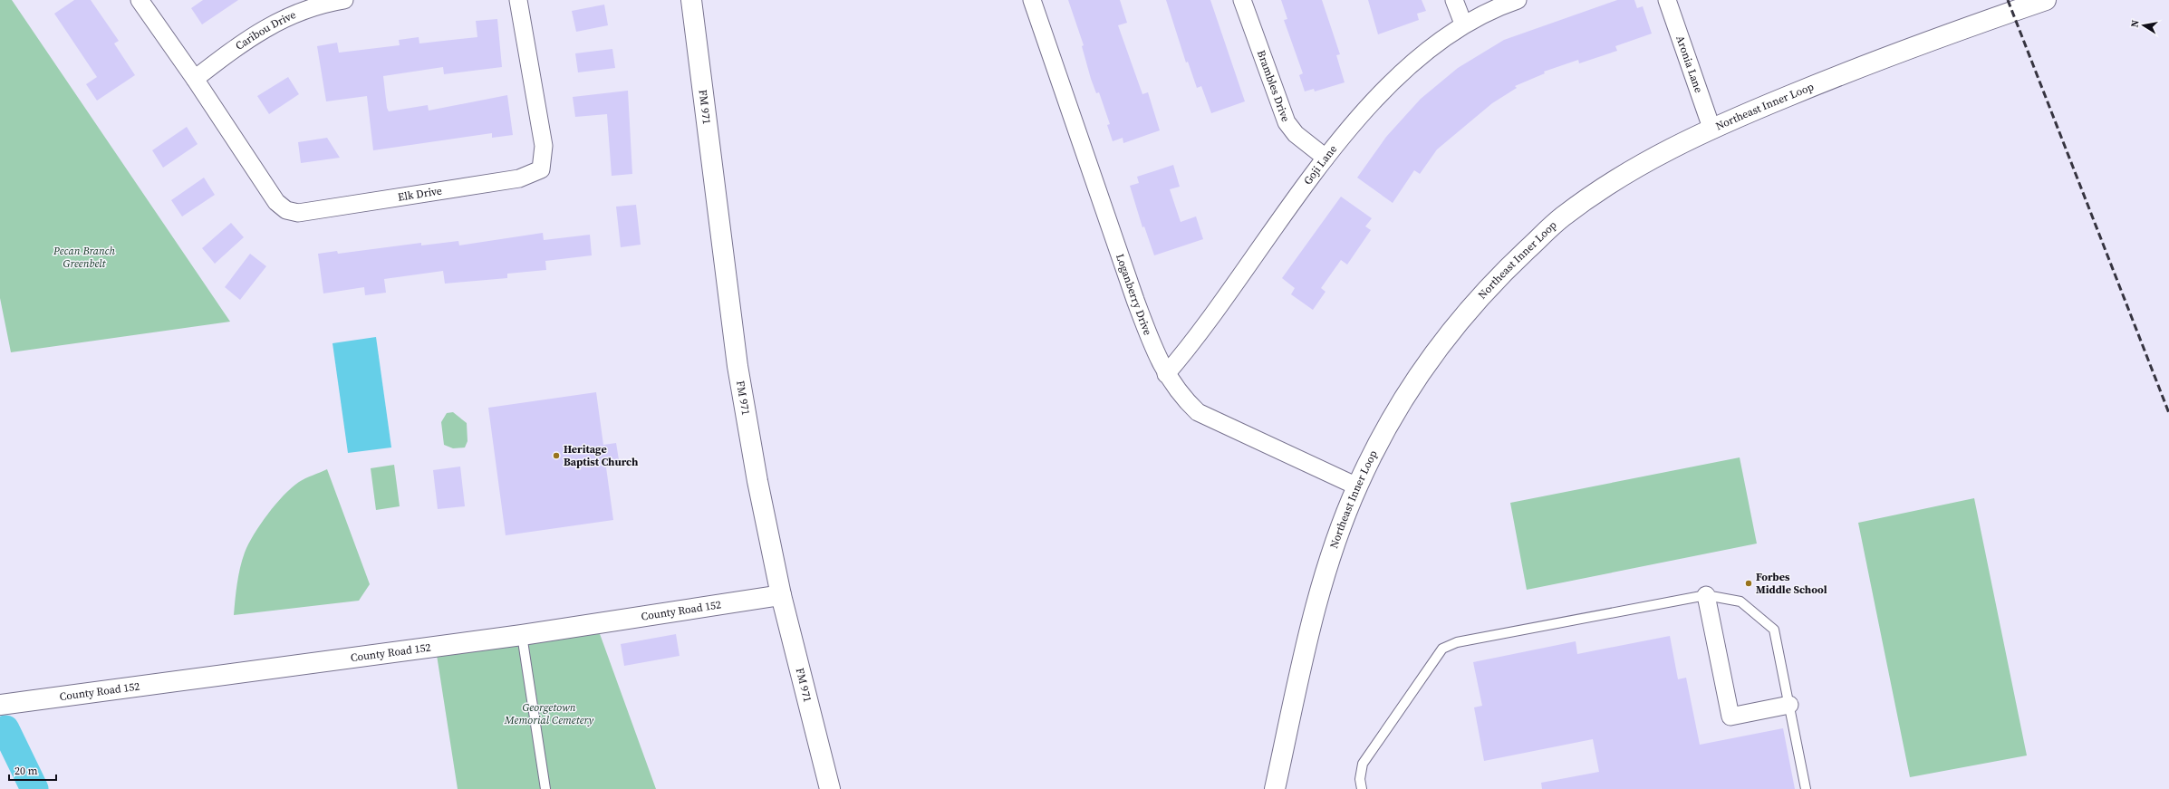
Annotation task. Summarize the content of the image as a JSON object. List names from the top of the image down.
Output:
{
  "streets": {
    "main road": ["Northeast Inner Loop", "FM 971", "County Road 152"],
    "street": [
      "Caribou Drive",
      "Aronia Lane",
      "Brambles Drive",
      "Goji Lane",
      "Elk Drive",
      "Loganberry Drive"
    ]
  },
  "crossings": [
    ["Caribou Drive", "Elk Drive"],
    ["Aronia Lane", "Northeast Inner Loop"],
    ["Brambles Drive", "Goji Lane"],
    ["Northeast Inner Loop", "Loganberry Drive"],
    ["FM 971", "County Road 152"],
    ["Goji Lane", "Loganberry Drive"]
  ],
  "parks": ["Pecan Branch Greenbelt", "Georgetown Memorial Cemetery"],
  "places": ["Heritage Baptist Church", "Forbes Middle School"],
  "scale_bar": "20 m",
  "north": "left"
}
